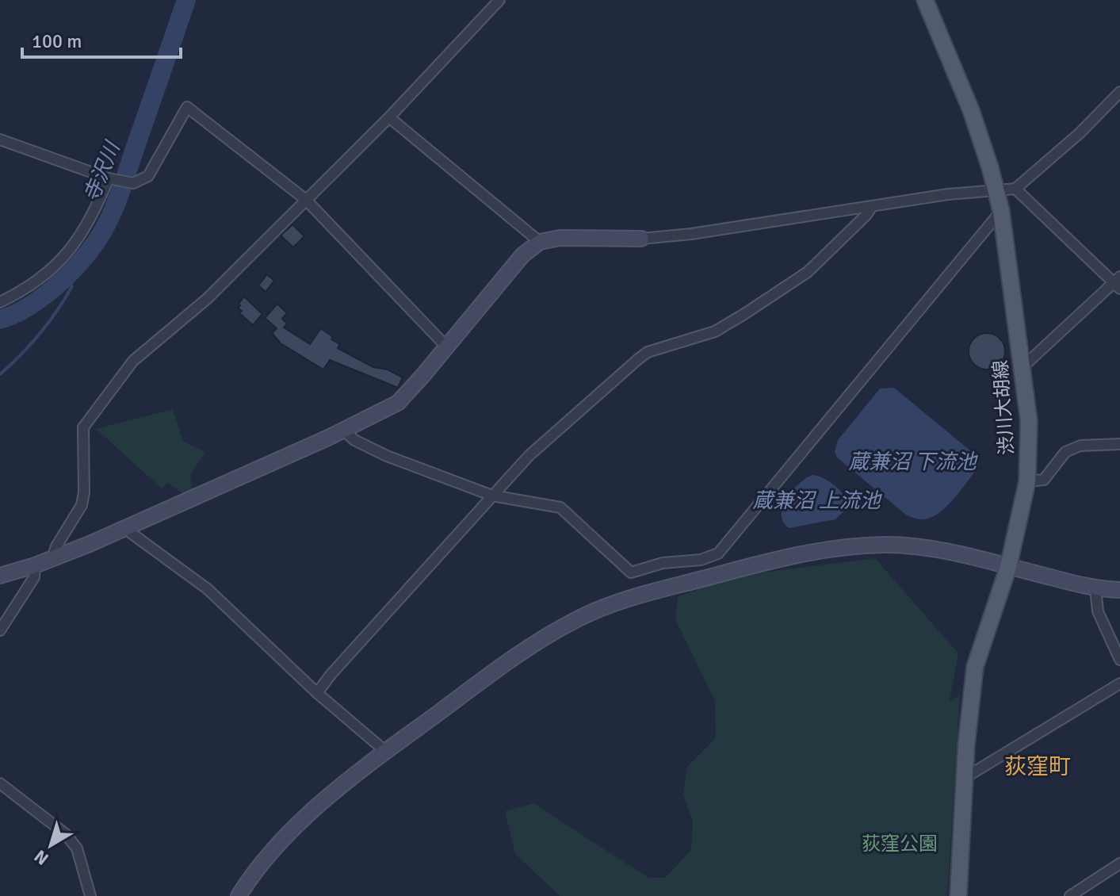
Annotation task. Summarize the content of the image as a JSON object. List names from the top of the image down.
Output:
{
  "streets": {
    "main road": ["渋川大胡線"]
  },
  "districts": ["荻窪町"],
  "water": ["寺沢川", "蔵兼沼 下流池", "蔵兼沼 上流池"],
  "parks": ["荻窪公園"],
  "scale_bar": "100 m",
  "north": "bottom left"
}
